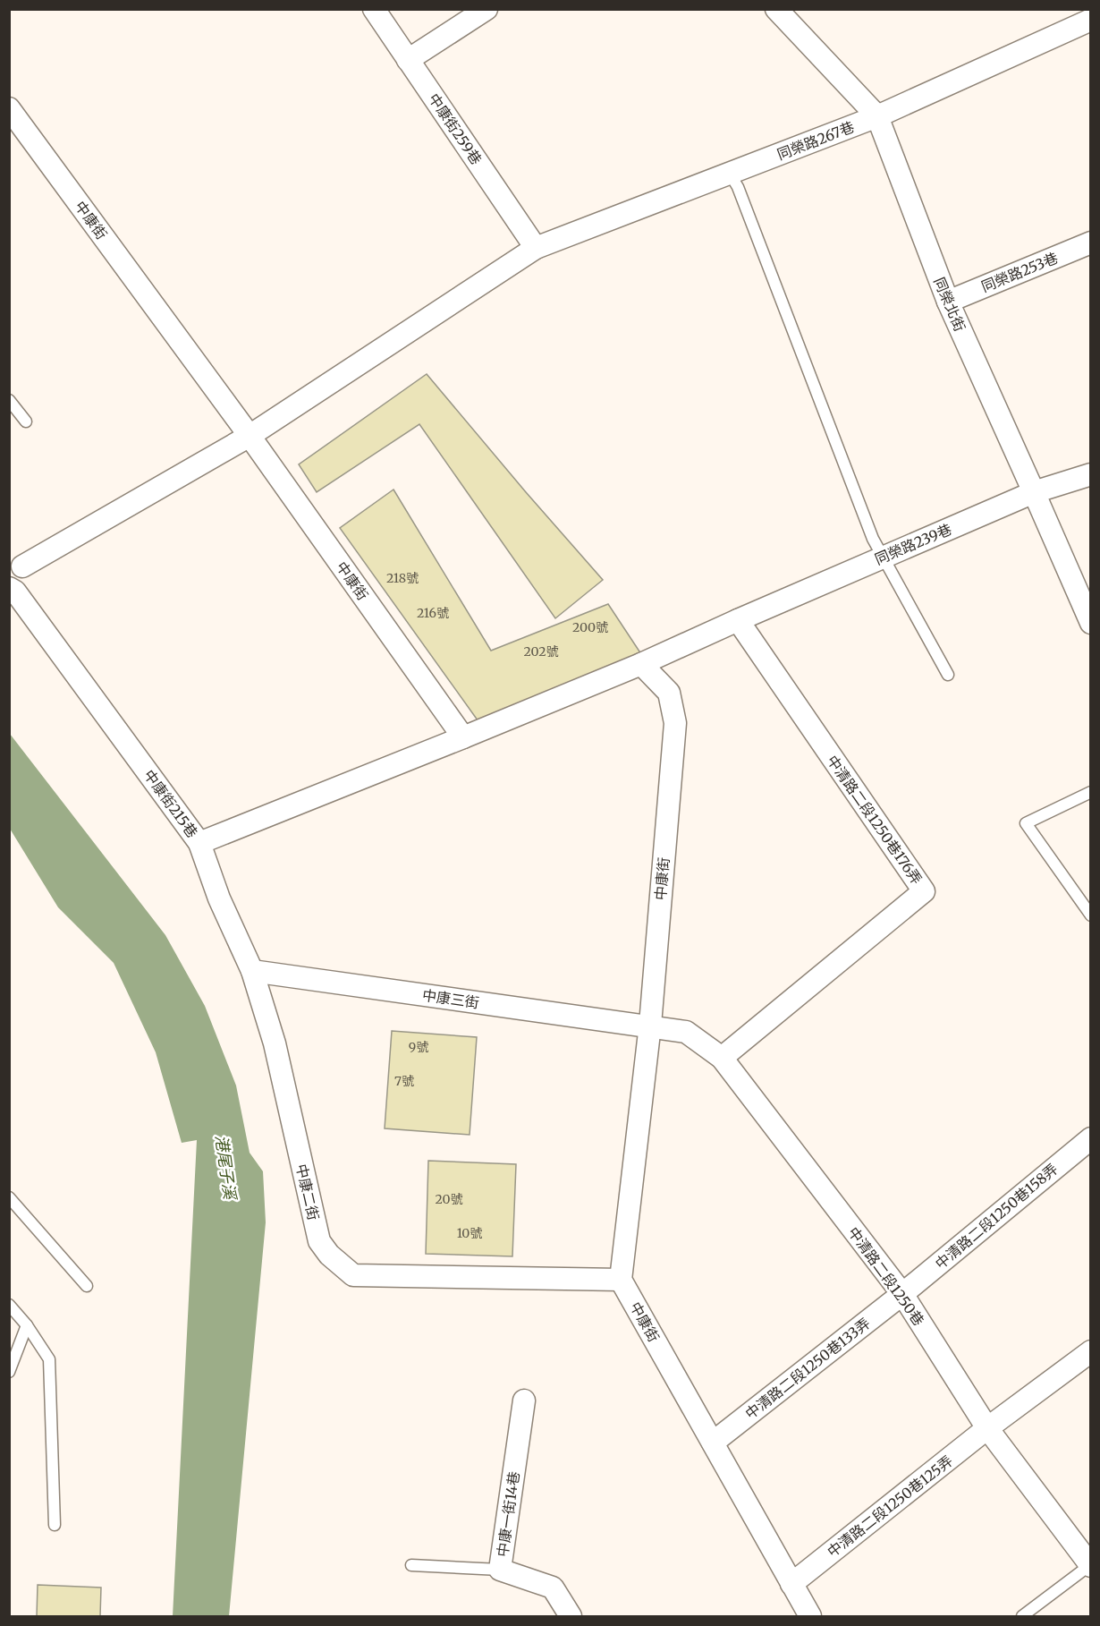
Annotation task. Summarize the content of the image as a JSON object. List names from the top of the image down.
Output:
{
  "streets": {
    "street": [
      "中康街259巷",
      "同榮路267巷",
      "中康街",
      "同榮路253巷",
      "同榮北街",
      "同榮路239巷",
      "中康街215巷",
      "中清路二段1250巷176弄",
      "中康三街",
      "中康二街",
      "中清路二段1250巷158弄",
      "中清路二段1250巷",
      "中清路二段1250巷133弄",
      "中清路二段1250巷125弄",
      "中康一街14巷"
    ]
  },
  "crossings": [
    ["中康街259巷", "同榮路267巷"],
    ["同榮路267巷", "同榮北街"],
    ["中康街", "中康街215巷"],
    ["中康街", "中康三街"],
    ["中康街", "中康二街"],
    ["中康街", "中清路二段1250巷"],
    ["中康街", "中清路二段1250巷133弄"],
    ["中康街", "中清路二段1250巷125弄"],
    ["同榮路253巷", "同榮北街"],
    ["同榮北街", "同榮路239巷"],
    ["同榮路239巷", "中清路二段1250巷176弄"],
    ["中康街215巷", "中康二街"],
    ["中清路二段1250巷176弄", "中清路二段1250巷"],
    ["中康三街", "中康二街"],
    ["中康三街", "中清路二段1250巷"],
    ["中清路二段1250巷158弄", "中清路二段1250巷"],
    ["中清路二段1250巷158弄", "中清路二段1250巷133弄"],
    ["中清路二段1250巷", "中清路二段1250巷133弄"],
    ["中清路二段1250巷", "中清路二段1250巷125弄"]
  ],
  "water": ["港尾子溪"],
  "house_numbers": [
    "218號",
    "216號",
    "200號",
    "202號",
    "9號",
    "7號",
    "20號",
    "10號"
  ]
}
